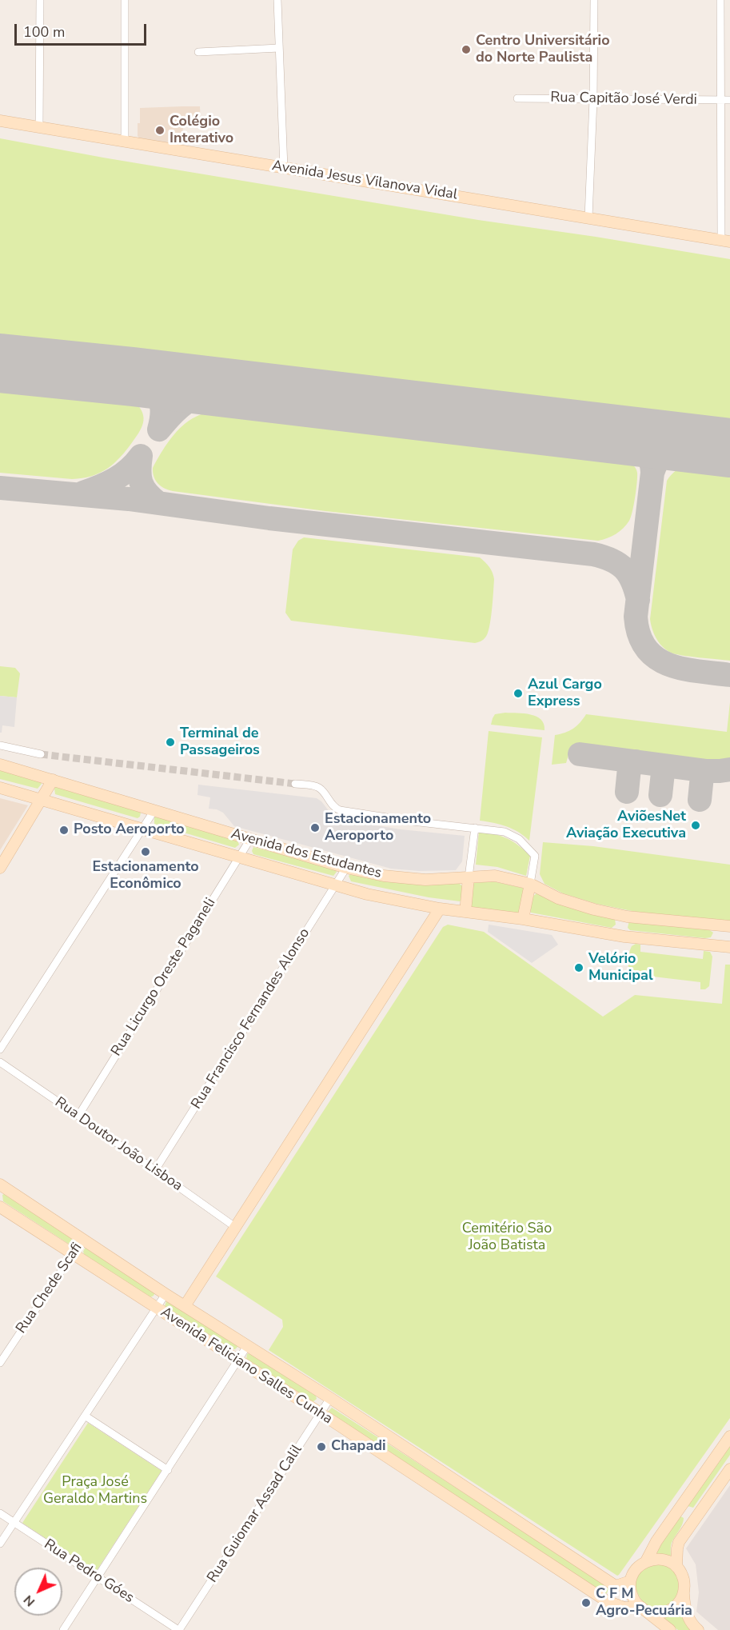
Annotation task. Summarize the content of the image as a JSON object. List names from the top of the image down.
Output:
{
  "streets": {
    "main road": ["Avenida Jesus Vilanova Vidal", "Avenida dos Estudantes", "Avenida Feliciano Salles Cunha"],
    "street": [
      "Rua Capitão José Verdi",
      "Rua Licurgo Oreste Paganeli",
      "Rua Francisco Fernandes Alonso",
      "Rua Doutor João Lisboa",
      "Rua Chede Scafi",
      "Rua Guiomar Assad Calil",
      "Rua Pedro Góes"
    ]
  },
  "crossings": [
    ["Avenida dos Estudantes", "Rua Licurgo Oreste Paganeli"],
    ["Avenida dos Estudantes", "Rua Francisco Fernandes Alonso"],
    ["Rua Licurgo Oreste Paganeli", "Rua Doutor João Lisboa"],
    ["Rua Francisco Fernandes Alonso", "Rua Doutor João Lisboa"],
    ["Rua Chede Scafi", "Avenida Feliciano Salles Cunha"],
    ["Avenida Feliciano Salles Cunha", "Rua Guiomar Assad Calil"],
    ["Rua Guiomar Assad Calil", "Rua Pedro Góes"]
  ],
  "parks": ["Cemitério São João Batista", "Praça José Geraldo Martins"],
  "places": [
    "Centro Universitário do Norte Paulista",
    "Colégio Interativo",
    "Azul Cargo Express",
    "Terminal de Passageiros",
    "AviõesNet Aviação Executiva",
    "Estacionamento Aeroporto",
    "Posto Aeroporto",
    "Estacionamento Econômico",
    "Velório Municipal",
    "Chapadi",
    "C F M Agro-Pecuária"
  ],
  "scale_bar": "100 m",
  "north": "bottom left"
}
